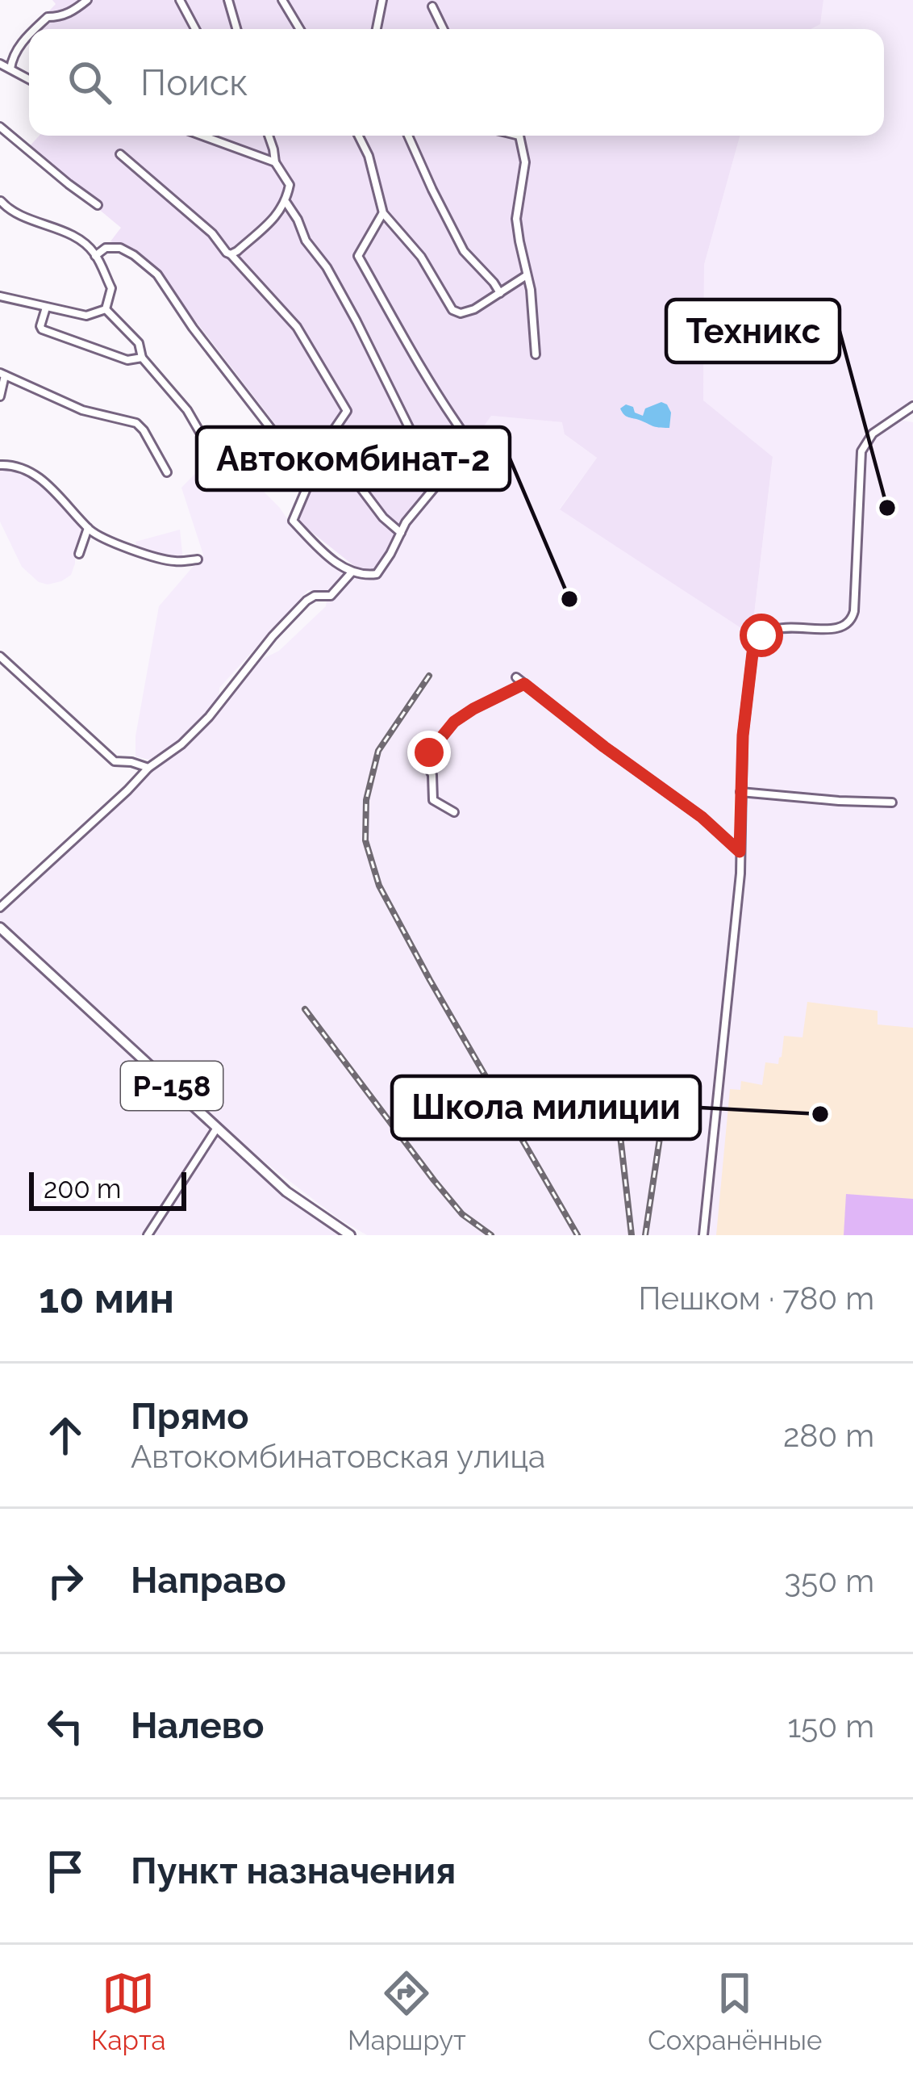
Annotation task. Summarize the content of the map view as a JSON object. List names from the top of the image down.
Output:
{
  "streets": {
    "main road": ["Р-158"]
  },
  "places": ["Техникс", "Автокомбинат-2", "Школа милиции"],
  "scale_bar": "200 m",
  "page": {
    "search": "Поиск",
    "scale": "200 m",
    "heading": ["10 мин", "Пешком · 780 m"],
    "list": [
      ["Прямо", "Автокомбинатовская улица", "280 m"],
      ["Направо", "350 m"],
      ["Налево", "150 m"],
      "Пункт назначения"
    ],
    "nav": ["Карта", "Маршрут", "Сохранённые"]
  }
}
